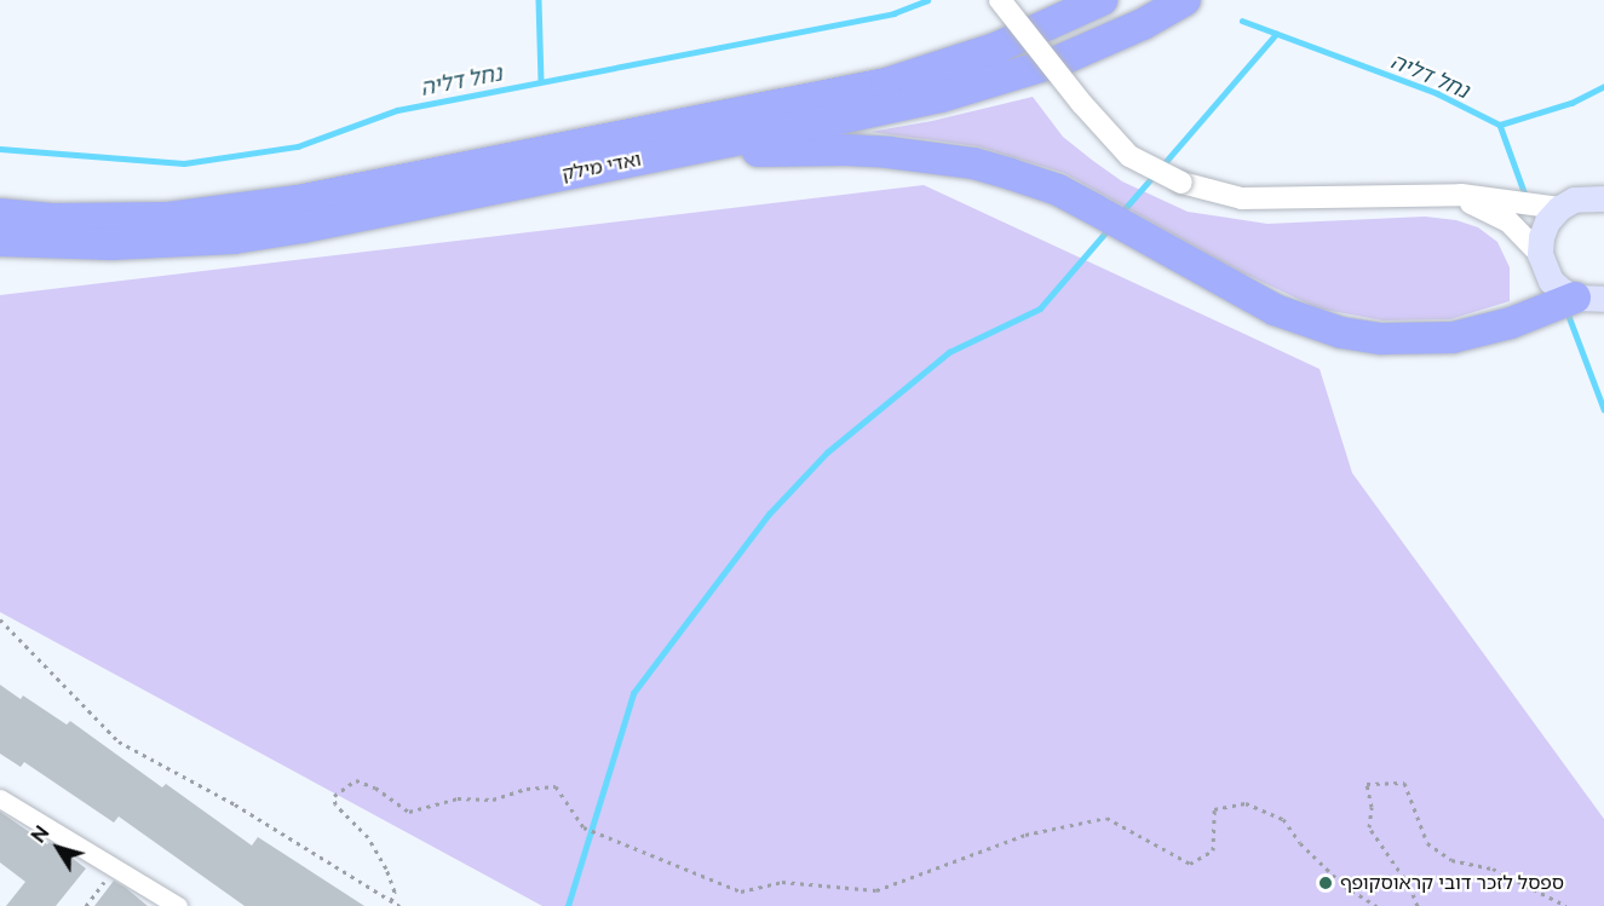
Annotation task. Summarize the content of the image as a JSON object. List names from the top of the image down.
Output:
{
  "streets": {
    "highway": ["ואדי מילק"]
  },
  "water": ["נחל דליה"],
  "places": ["ספסל לזכר דובי קראוסקופף"],
  "north": "top left"
}
